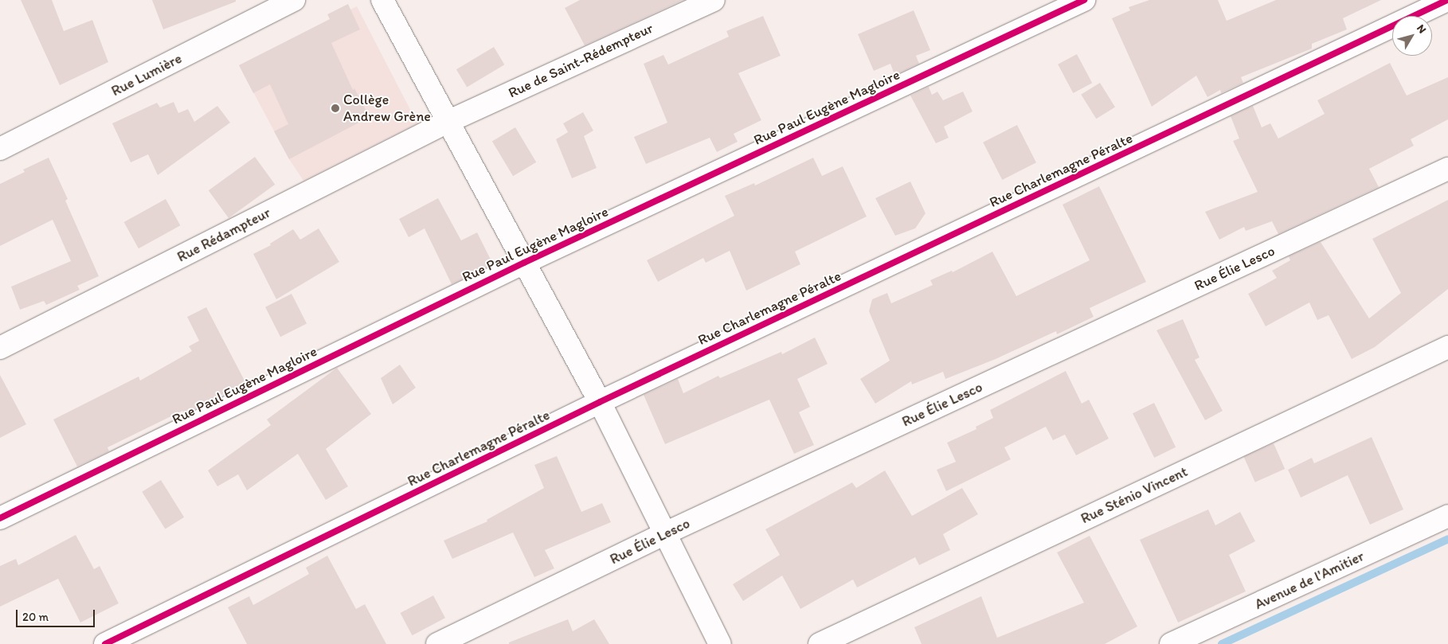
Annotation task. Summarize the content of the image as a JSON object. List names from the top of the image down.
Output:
{
  "streets": {
    "street": [
      "Rue de Saint-Rédempteur",
      "Rue Lumière",
      "Rue Paul Eugène Magloire",
      "Rue Charlemagne Péralte",
      "Rue Rédampteur",
      "Rue Élie Lesco",
      "Rue Sténio Vincent",
      "Avenue de l'Amitier"
    ]
  },
  "crossings": [
    ["Rue de Saint-Rédempteur", "Rue Rédampteur"]
  ],
  "places": ["Collège Andrew Grène"],
  "scale_bar": "20 m",
  "north": "top right"
}
